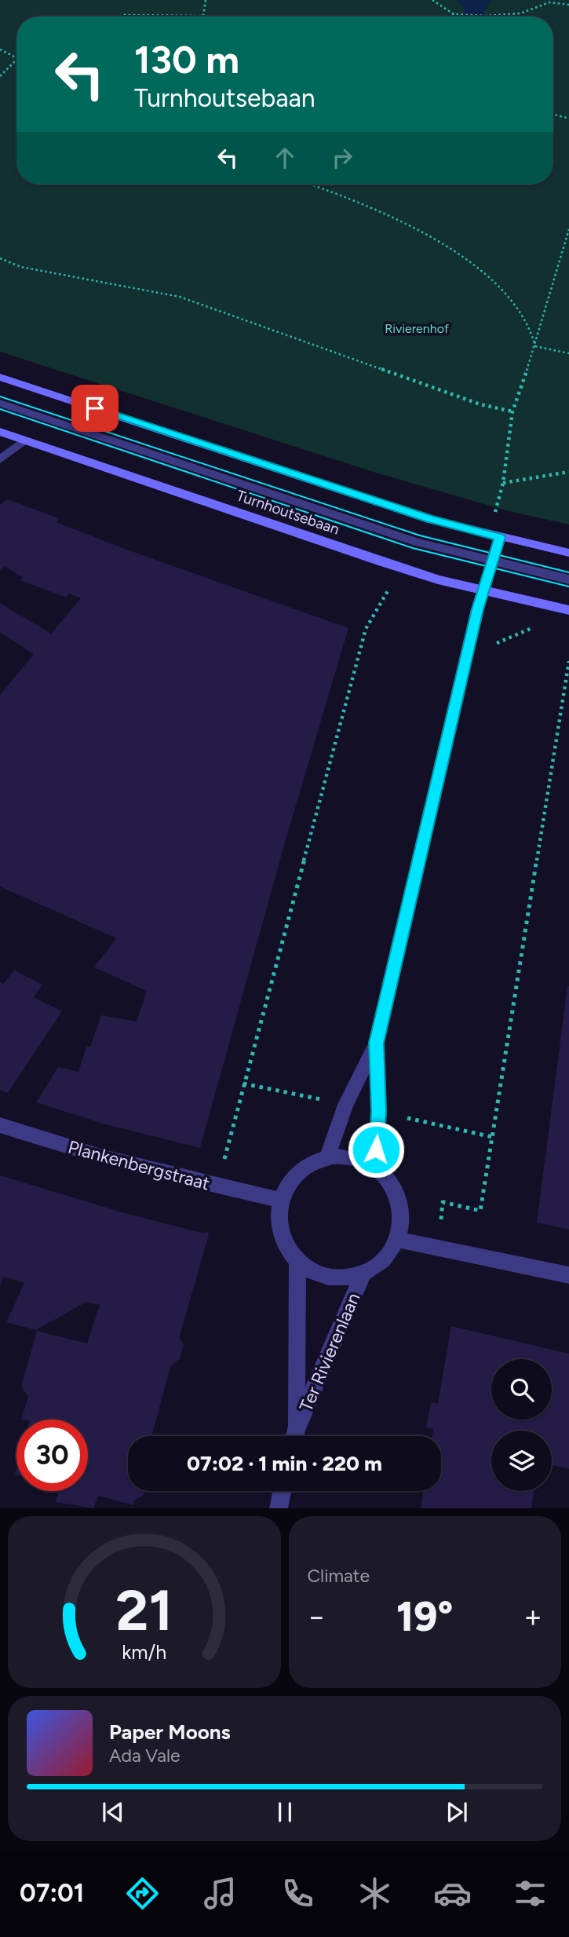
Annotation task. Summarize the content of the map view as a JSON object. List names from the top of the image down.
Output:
{
  "streets": {
    "main road": ["Turnhoutsebaan"],
    "street": ["Plankenbergstraat", "Ter Rivierenlaan"]
  },
  "crossings": [
    ["Plankenbergstraat", "Ter Rivierenlaan"]
  ],
  "parks": ["Rivierenhof"],
  "page": {
    "turn": ["130 m", "Turnhoutsebaan"],
    "limit": "30",
    "trip": "07:02 · 1 min · 220 m",
    "tile": "Climate",
    "heat": ["−", "19°", "+"],
    "song": ["Paper Moons", "Ada Vale"],
    "tabs": "07:01",
    "gauge": ["21", "km/h"]
  }
}
